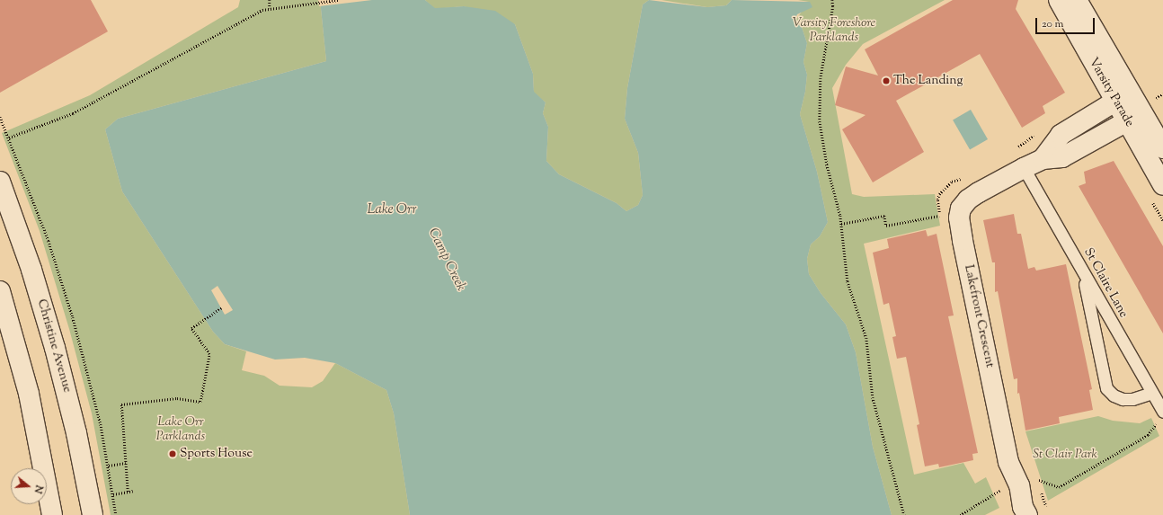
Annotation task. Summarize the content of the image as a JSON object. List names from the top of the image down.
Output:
{
  "streets": {
    "street": ["Varsity Parade", "Lakefront Crescent", "Christine Avenue"],
    "lane": ["St Claire Lane"]
  },
  "crossings": [
    ["Varsity Parade", "Lakefront Crescent"],
    ["St Claire Lane", "Lakefront Crescent"]
  ],
  "water": ["Lake Orr", "Camp Creek"],
  "parks": ["Varsity Foreshore Parklands", "Lake Orr Parklands", "St Clair Park"],
  "places": ["The Landing", "Sports House"],
  "scale_bar": "20 m",
  "north": "right"
}
